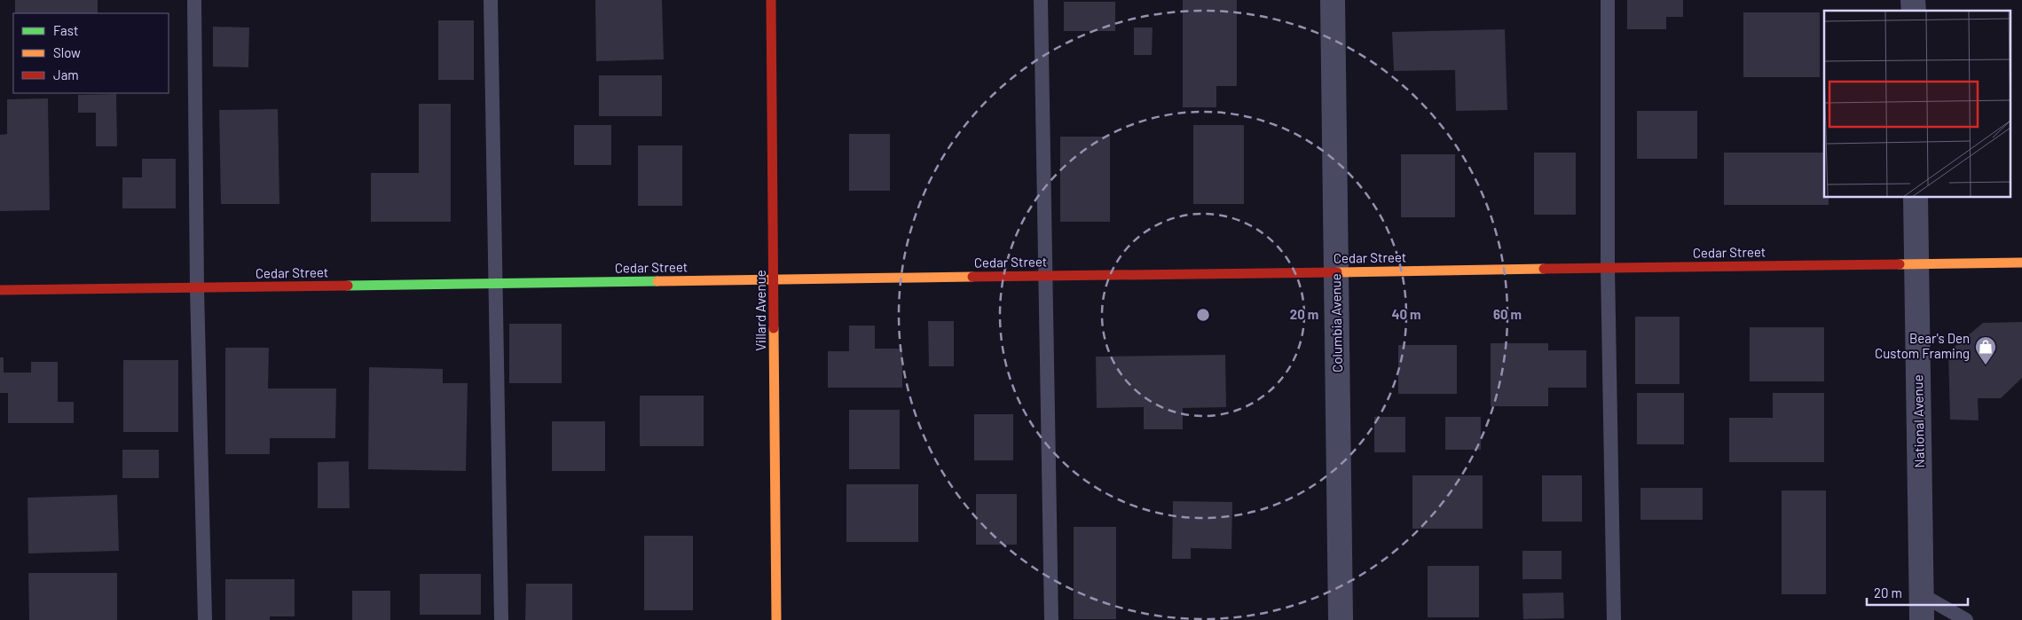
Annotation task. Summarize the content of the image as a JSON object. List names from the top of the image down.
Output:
{
  "streets": {
    "street": [
      "Cedar Street",
      "Villard Avenue",
      "Columbia Avenue",
      "National Avenue"
    ]
  },
  "crossings": [
    ["Cedar Street", "Villard Avenue"],
    ["Cedar Street", "Columbia Avenue"],
    ["Cedar Street", "National Avenue"]
  ],
  "places": {
    "shop": ["Bear's Den Custom Framing"]
  },
  "legend": ["Fast", "Slow", "Jam"],
  "scale_bar": "20 m",
  "rings": ["20 m", "40 m", "60 m"]
}
